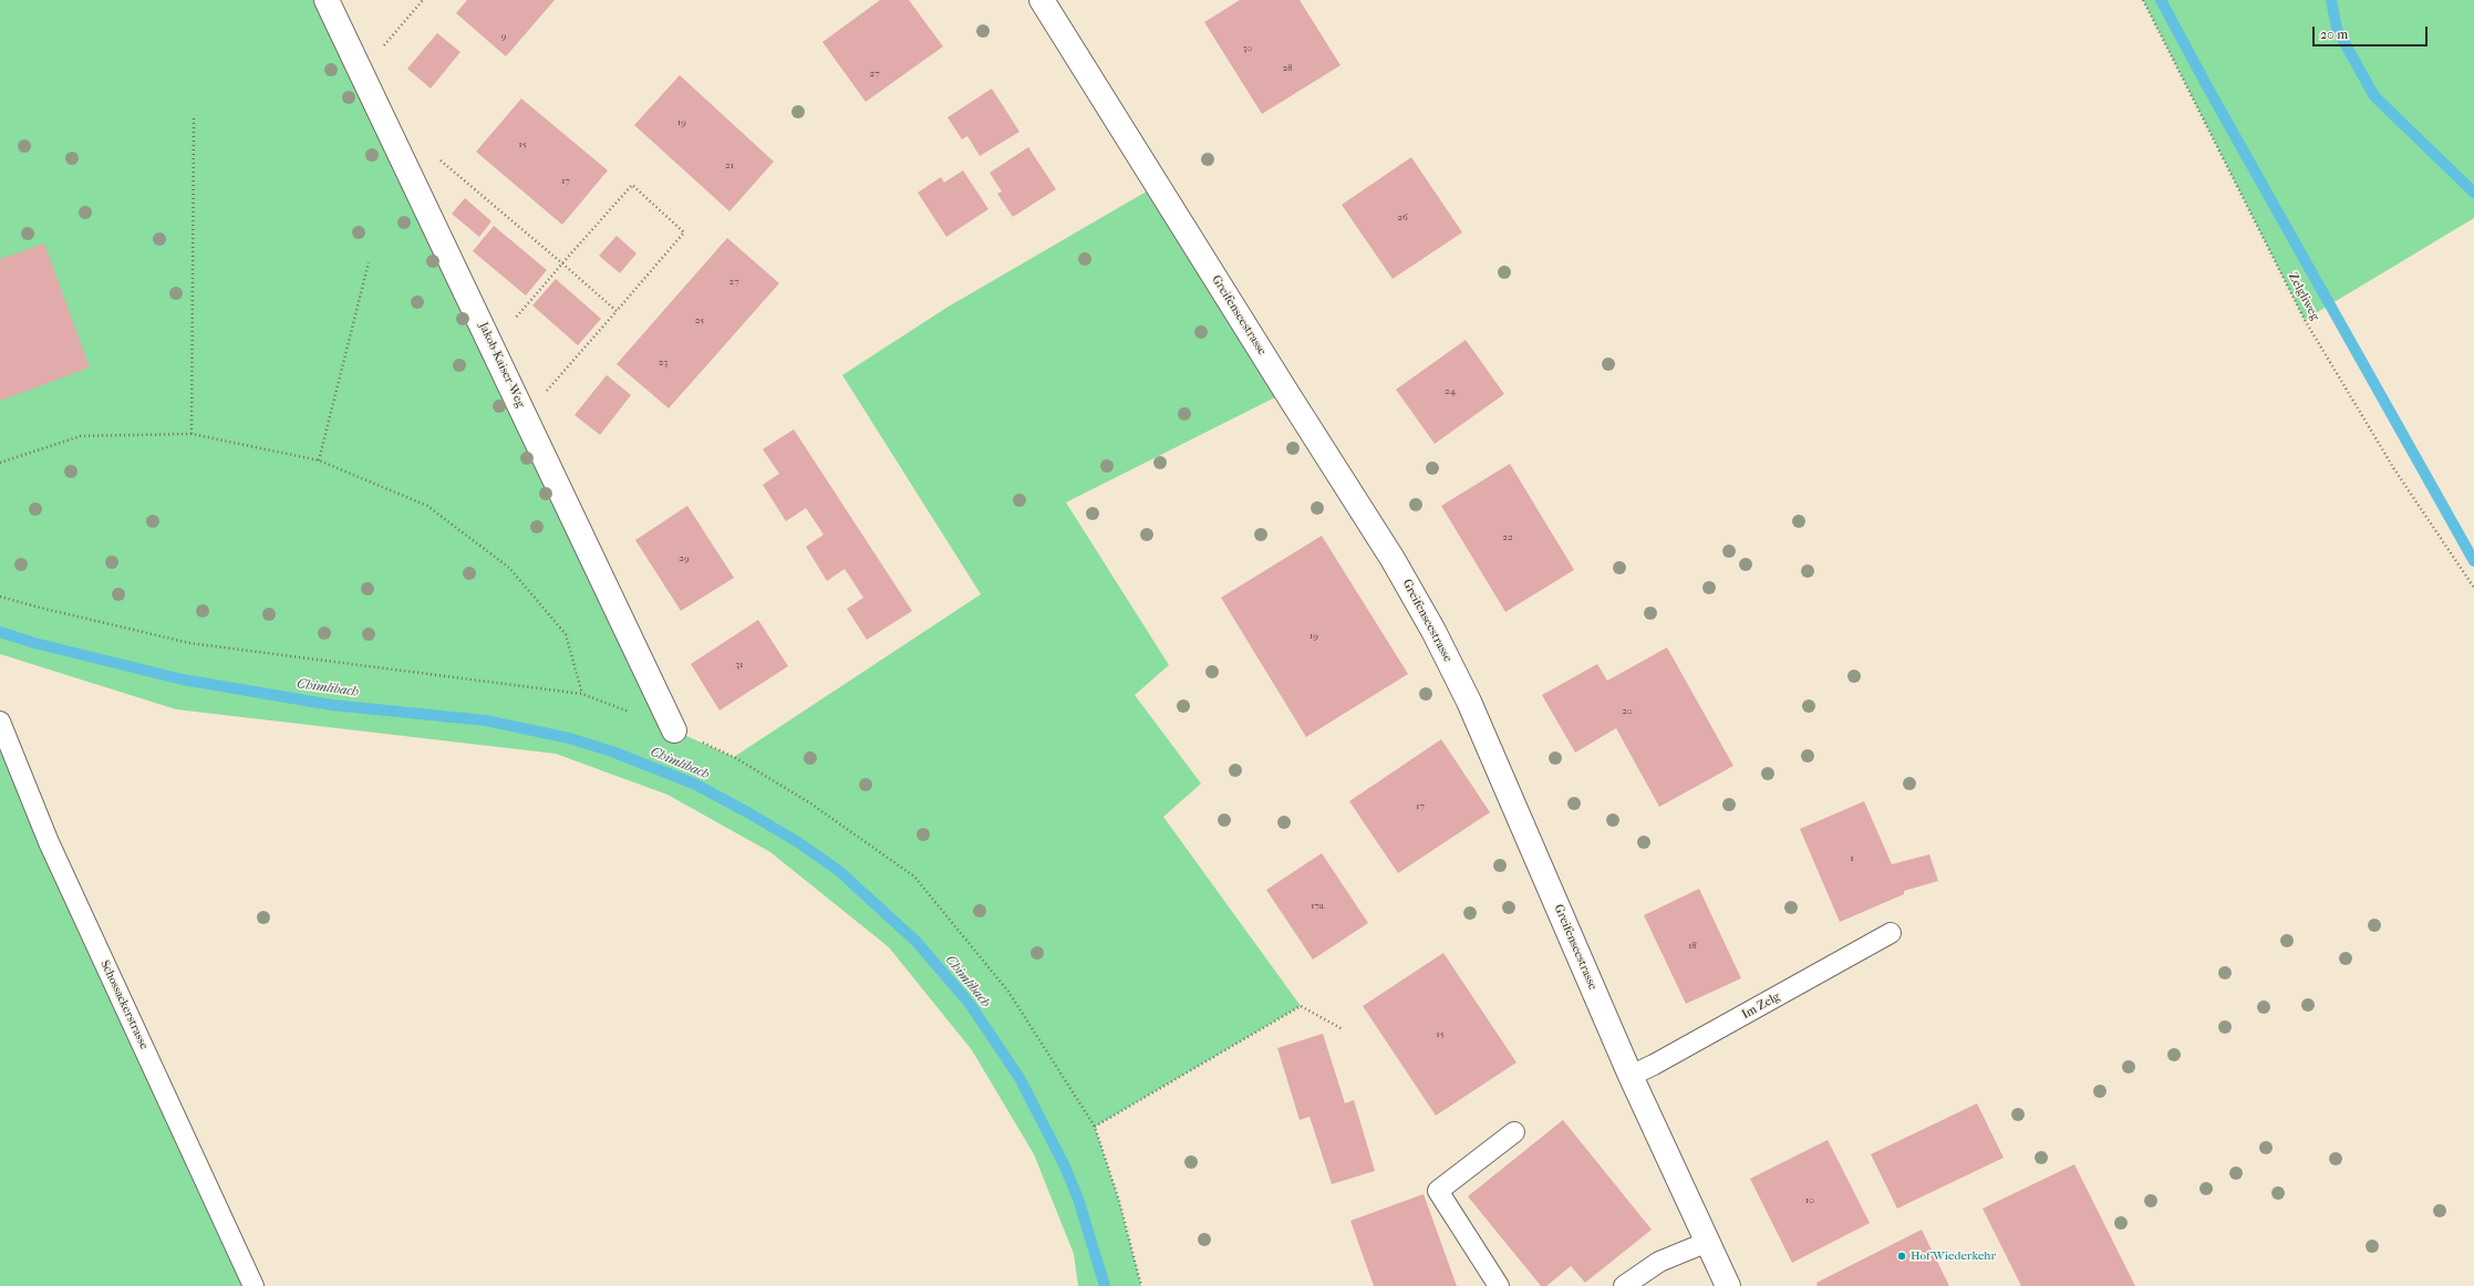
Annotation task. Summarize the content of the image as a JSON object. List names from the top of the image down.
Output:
{
  "streets": {
    "street": ["Greifenseestrasse", "Jakob-Kaiser-Weg"],
    "lane": ["Schossackerstrasse", "Im Zelg"],
    "path": ["Zelgliweg"]
  },
  "crossings": [
    ["Greifenseestrasse", "Im Zelg"]
  ],
  "water": ["Chimlibach"],
  "places": ["Hof Wiederkehr"],
  "house_numbers": [
    "9",
    "30",
    "28",
    "27",
    "19",
    "15",
    "21",
    "17",
    "26",
    "27",
    "25",
    "23",
    "24",
    "22",
    "29",
    "19",
    "31",
    "20",
    "17",
    "1",
    "17a",
    "18",
    "15",
    "10"
  ],
  "scale_bar": "20 m"
}
